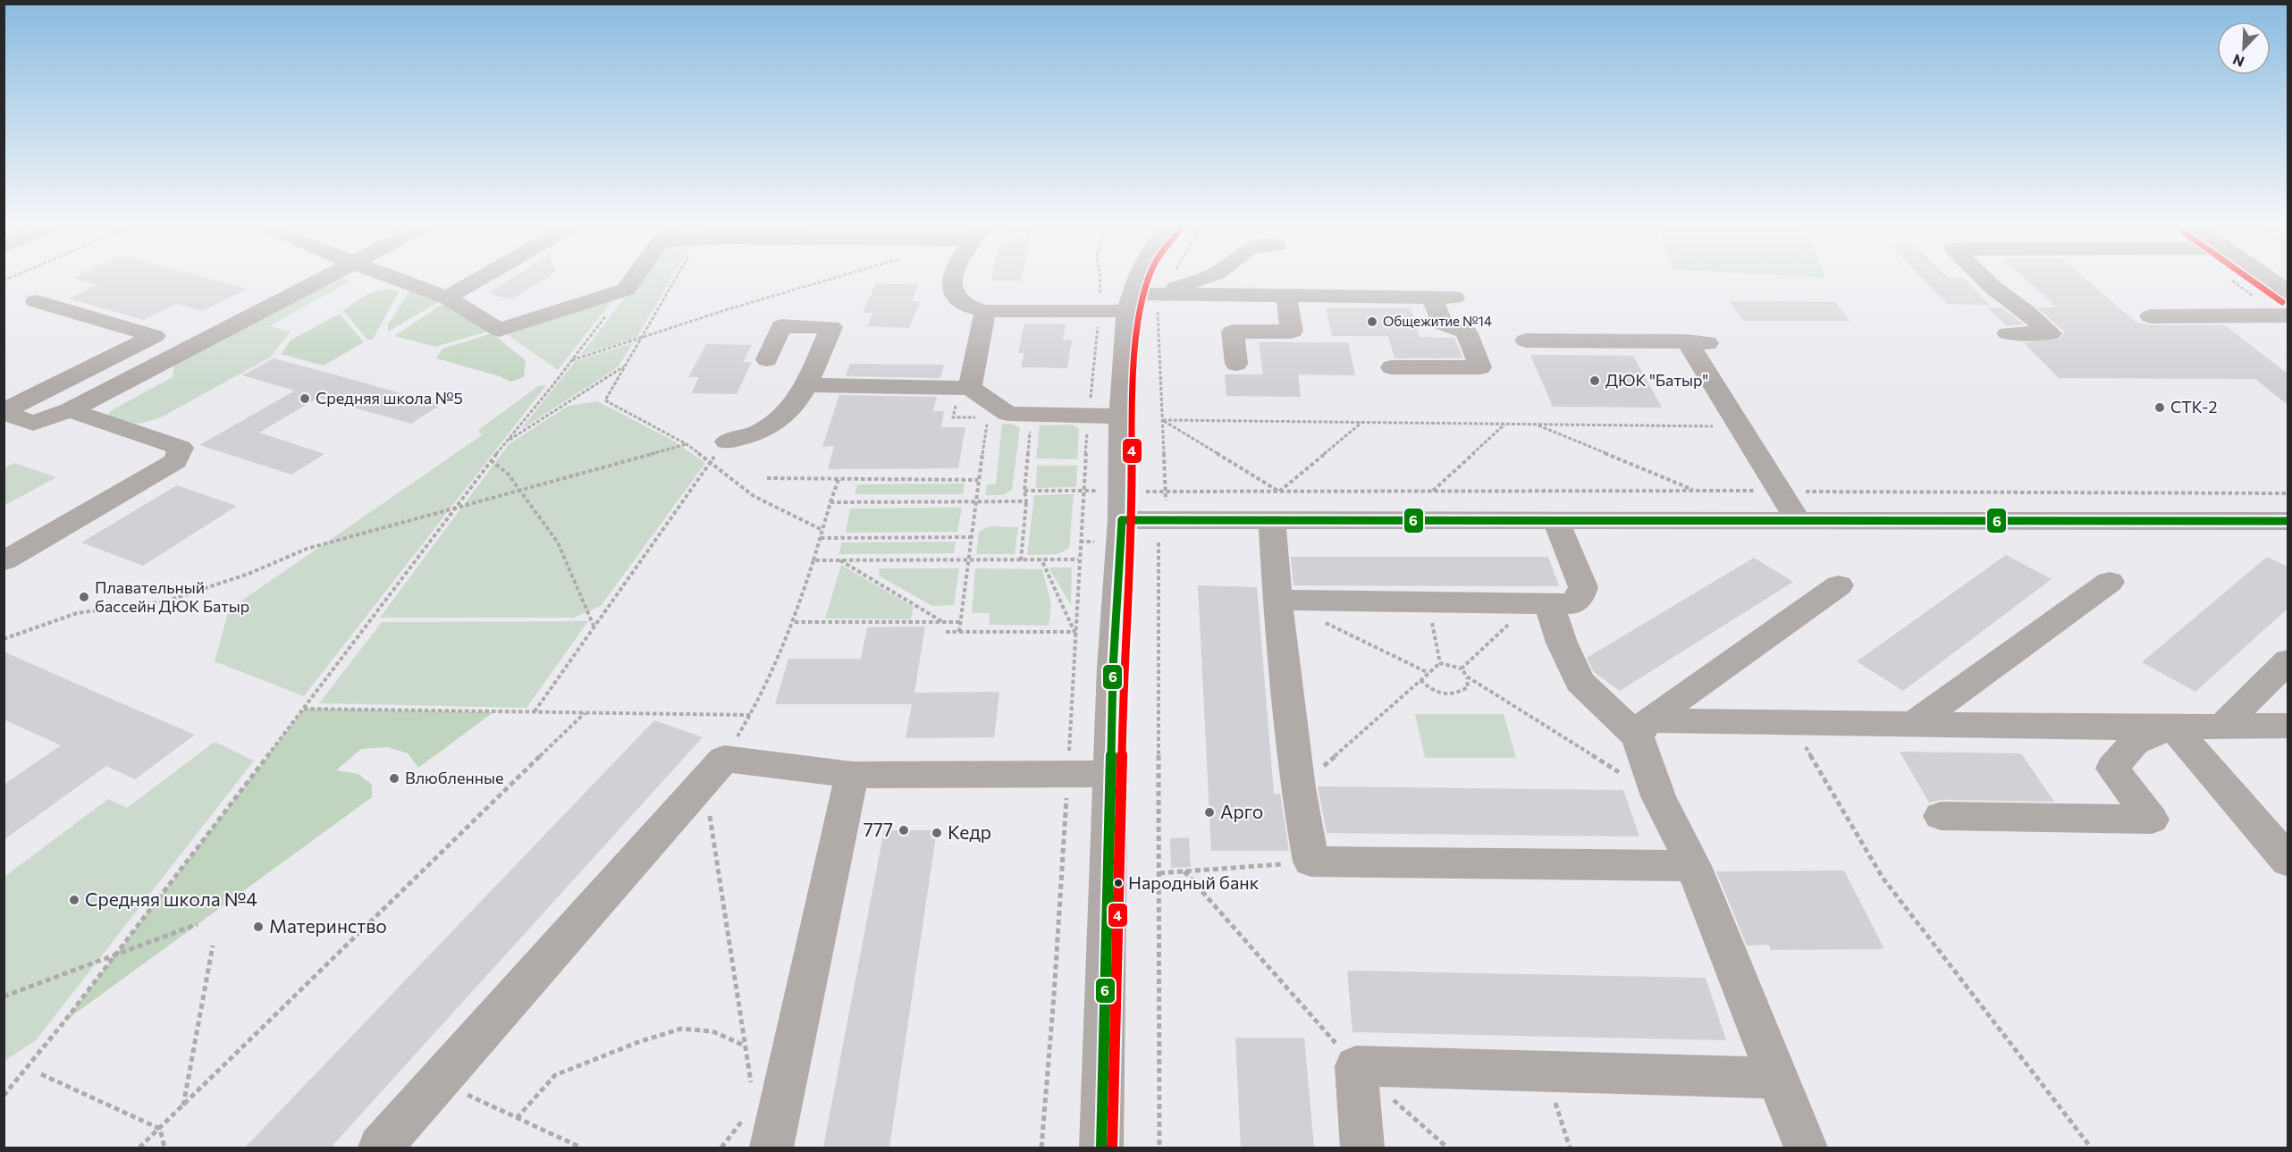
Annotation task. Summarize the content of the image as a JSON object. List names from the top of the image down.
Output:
{
  "places": [
    "Общежитие №14",
    "ДЮК \"Батыр\"",
    "Средняя школа №5",
    "СТК-2",
    "Плавательный бассейн ДЮК Батыр",
    "Влюбленные",
    "Арго",
    "777",
    "Кедр",
    "Народный банк",
    "Средняя школа №4",
    "Материнство"
  ],
  "lines": ["transit line 4", "transit line 6"],
  "north": "bottom left"
}
